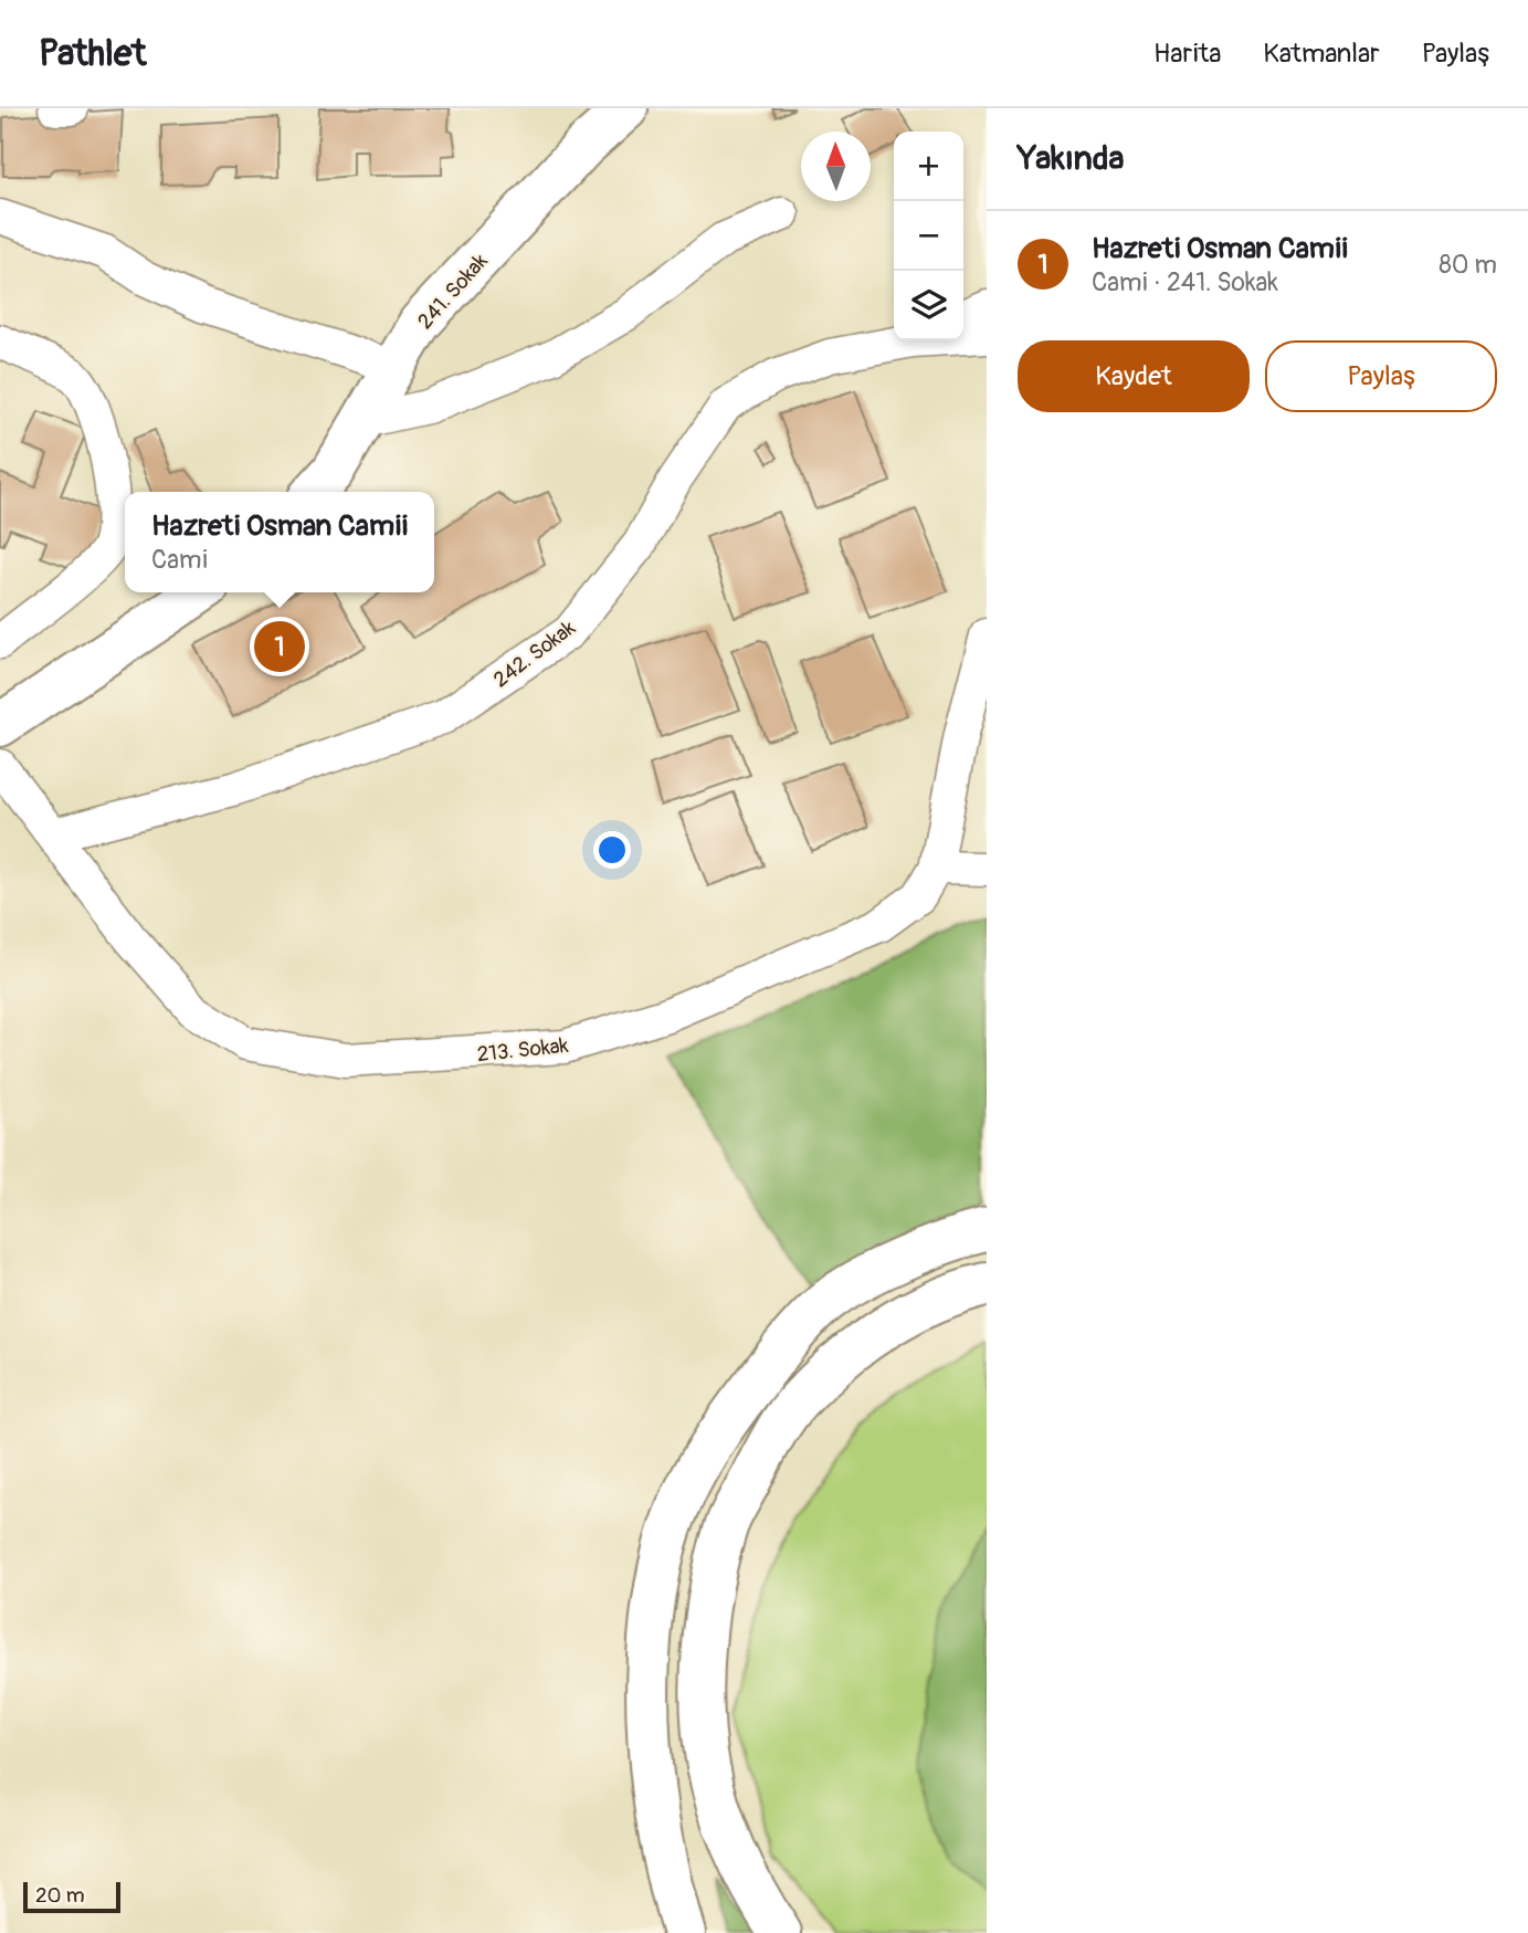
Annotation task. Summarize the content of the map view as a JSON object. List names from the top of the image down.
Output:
{
  "streets": {
    "main road": ["241. Sokak"],
    "street": ["242. Sokak", "213. Sokak"]
  },
  "crossings": [
    ["242. Sokak", "213. Sokak"]
  ],
  "scale_bar": "20 m",
  "north": "top",
  "page": {
    "header": "Pathlet",
    "nav": ["Harita", "Katmanlar", "Paylaş"],
    "heading": "Yakında",
    "map_buttons": ["+", "−"],
    "list": [
      {
        "mark": "1",
        "name": "Hazreti Osman Camii",
        "note": "Cami · 241. Sokak",
        "value": "80 m"
      }
    ],
    "buttons": ["Kaydet", "Paylaş"],
    "popup": ["Hazreti Osman Camii", "Cami"],
    "pins": "1",
    "scale": "20 m"
  }
}
